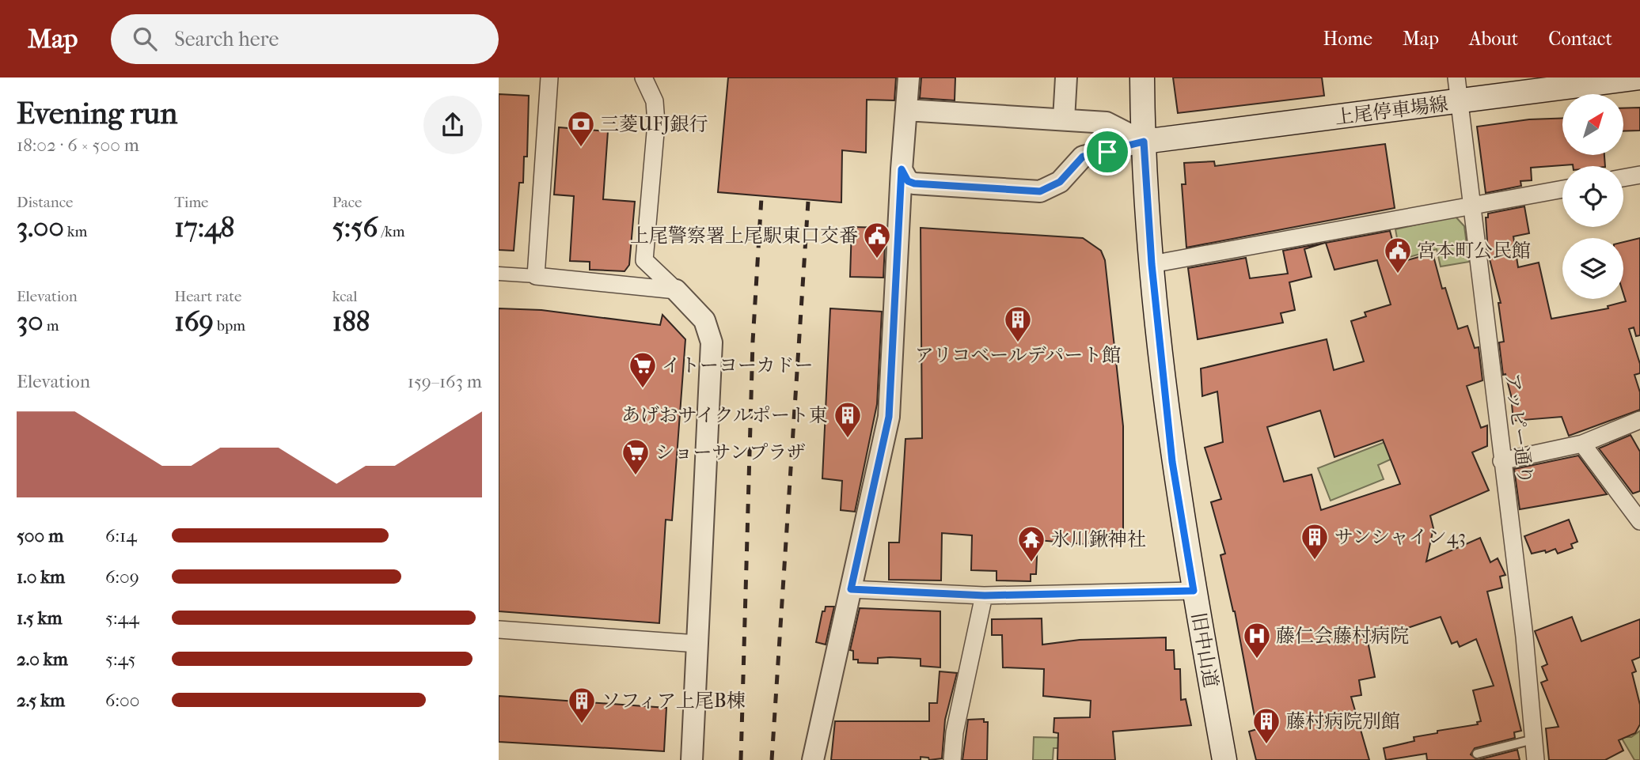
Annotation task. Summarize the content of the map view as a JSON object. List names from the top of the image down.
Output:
{
  "streets": {
    "main road": ["上尾停車場線", "旧中山道"],
    "street": ["アッピー通り"]
  },
  "crossings": [
    ["上尾停車場線", "アッピー通り"],
    ["上尾停車場線", "旧中山道"]
  ],
  "places": {
    "bank": ["三菱UFJ銀行"],
    "public building": ["上尾警察署上尾駅東口交番", "宮本町公民館"],
    "building": [
      "アリコベールデパート館",
      "あげおサイクルポート東",
      "サンシャイン43",
      "ソフィア上尾B棟",
      "藤村病院別館"
    ],
    "supermarket": ["イトーヨーカドー", "ショーサンプラザ"],
    "temple": ["氷川鍬神社"],
    "hospital": ["藤仁会藤村病院"]
  },
  "north": "top right",
  "page": {
    "header": "Map",
    "search": "Search here",
    "nav": [
      "Home",
      "Map",
      "About",
      "Contact"
    ],
    "heading": ["Evening run", "18:02 · 6 × 500 m"],
    "stats": [
      ["Distance", "3.00 km"],
      ["Time", "17:48"],
      ["Pace", "5:56 /km"],
      ["Elevation", "30 m"],
      ["Heart rate", "169 bpm"],
      ["kcal", "188"]
    ],
    "chart": ["Elevation", "159–163 m"],
    "list": [
      {
        "name": "500 m",
        "note": "6:14"
      },
      {
        "name": "1.0 km",
        "note": "6:09"
      },
      {
        "name": "1.5 km",
        "note": "5:44"
      },
      {
        "name": "2.0 km",
        "note": "5:45"
      },
      {
        "name": "2.5 km",
        "note": "6:00"
      }
    ]
  }
}
